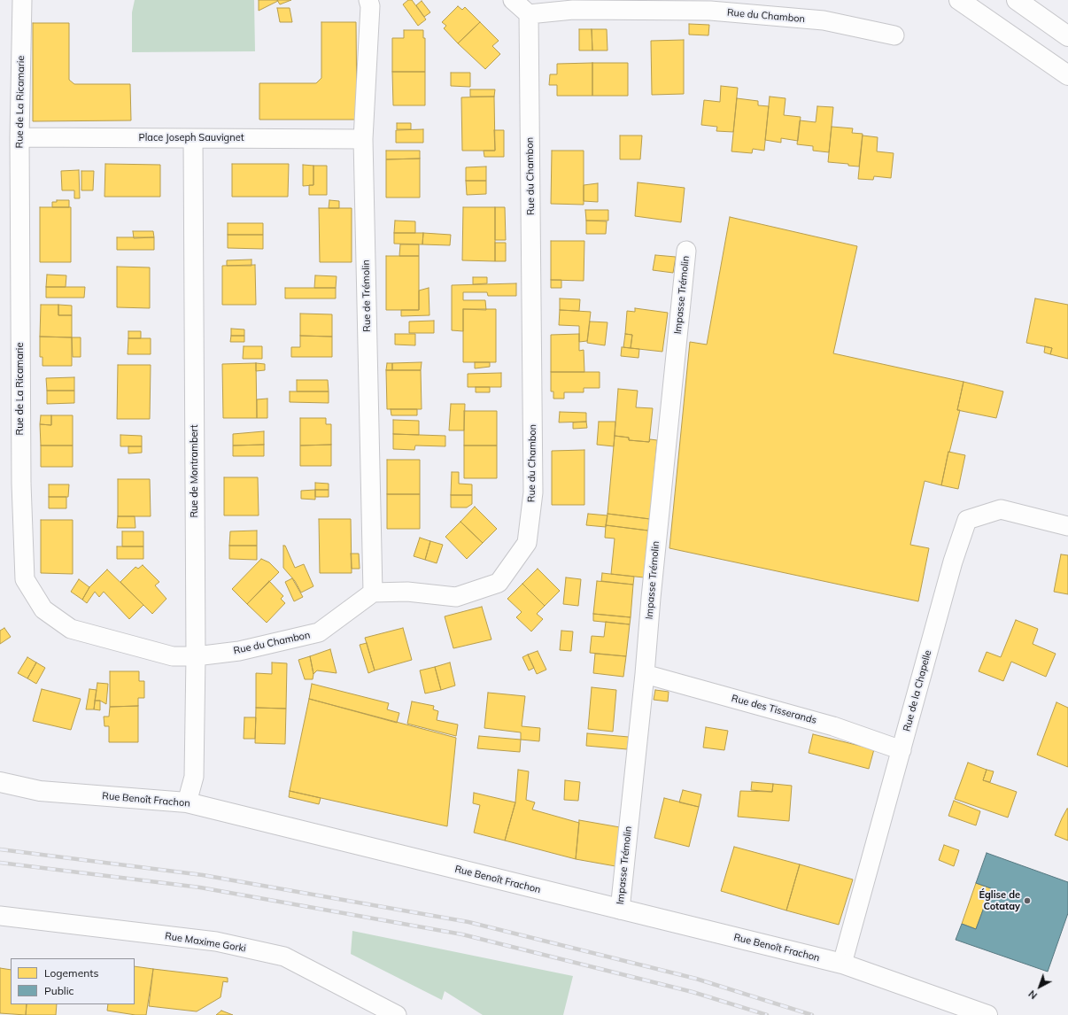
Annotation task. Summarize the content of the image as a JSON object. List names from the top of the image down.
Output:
{
  "streets": {
    "main road": ["Rue Benoît Frachon"],
    "street": [
      "Rue du Chambon",
      "Rue de La Ricamarie",
      "Place Joseph Sauvignet",
      "Impasse Trémolin",
      "Rue de Trémolin",
      "Rue de Montrambert",
      "Rue de la Chapelle",
      "Rue des Tisserands",
      "Rue Maxime Gorki"
    ]
  },
  "crossings": [
    ["Rue du Chambon", "Rue de La Ricamarie"],
    ["Rue du Chambon", "Rue de Trémolin"],
    ["Rue du Chambon", "Rue de Montrambert"],
    ["Rue de La Ricamarie", "Place Joseph Sauvignet"],
    ["Rue de La Ricamarie", "Rue de Montrambert"],
    ["Place Joseph Sauvignet", "Rue de Trémolin"],
    ["Place Joseph Sauvignet", "Rue de Montrambert"],
    ["Impasse Trémolin", "Rue des Tisserands"],
    ["Impasse Trémolin", "Rue Benoît Frachon"],
    ["Rue de Montrambert", "Rue Benoît Frachon"],
    ["Rue de la Chapelle", "Rue des Tisserands"],
    ["Rue de la Chapelle", "Rue Benoît Frachon"]
  ],
  "places": ["Église de Cotatay"],
  "legend": ["Logements", "Public"],
  "north": "bottom left"
}
